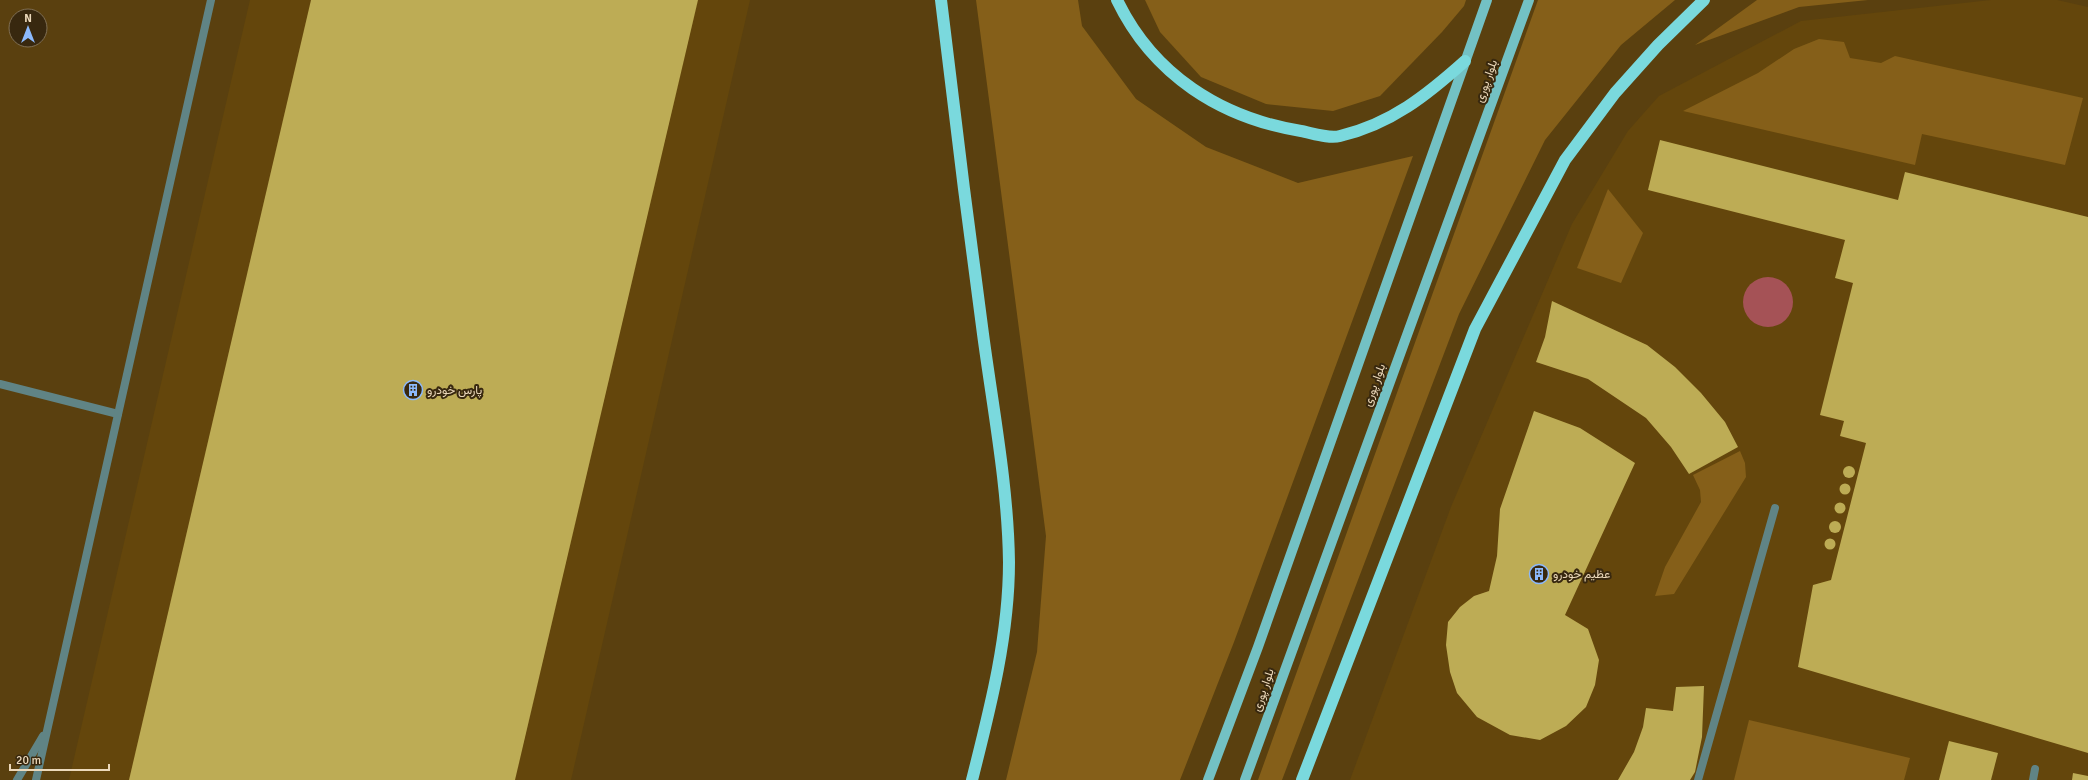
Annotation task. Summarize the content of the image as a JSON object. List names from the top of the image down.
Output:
{
  "streets": {
    "main road": ["بلوار پوری"]
  },
  "places": {
    "building": ["پارس خودرو", "عظیم خودرو"]
  },
  "scale_bar": "20 m",
  "north": "top"
}
